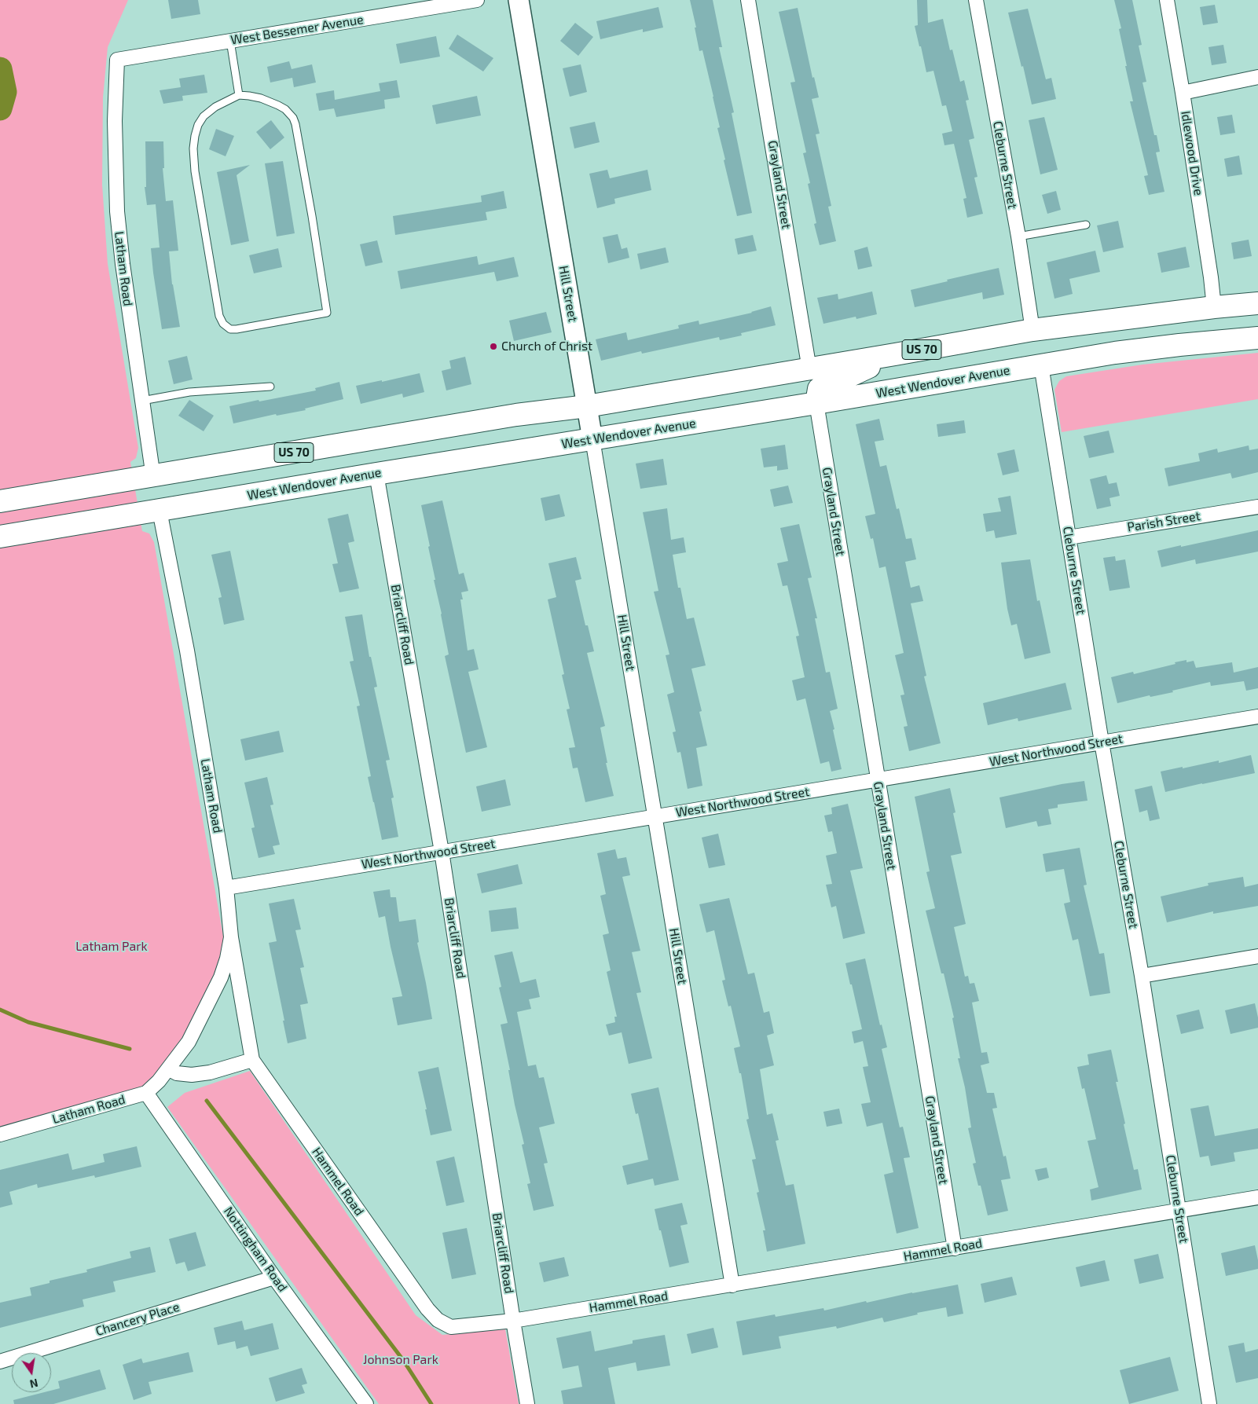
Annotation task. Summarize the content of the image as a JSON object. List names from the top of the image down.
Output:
{
  "streets": {
    "highway": ["US 70", "West Wendover Avenue"],
    "street": [
      "West Bessemer Avenue",
      "Idlewood Drive",
      "Cleburne Street",
      "Grayland Street",
      "Latham Road",
      "Hill Street",
      "Parish Street",
      "Briarcliff Road",
      "West Northwood Street",
      "Hammel Road",
      "Nottingham Road",
      "Chancery Place"
    ]
  },
  "crossings": [
    ["West Bessemer Avenue", "Latham Road"],
    ["Idlewood Drive", "US 70"],
    ["Cleburne Street", "US 70"],
    ["Cleburne Street", "West Wendover Avenue"],
    ["Cleburne Street", "Parish Street"],
    ["Cleburne Street", "West Northwood Street"],
    ["Cleburne Street", "Hammel Road"],
    ["Grayland Street", "US 70"],
    ["Grayland Street", "West Wendover Avenue"],
    ["Grayland Street", "West Northwood Street"],
    ["Grayland Street", "Hammel Road"],
    ["Latham Road", "US 70"],
    ["Latham Road", "West Wendover Avenue"],
    ["Latham Road", "West Northwood Street"],
    ["Latham Road", "Hammel Road"],
    ["Latham Road", "Nottingham Road"],
    ["Hill Street", "US 70"],
    ["Hill Street", "West Wendover Avenue"],
    ["Hill Street", "West Northwood Street"],
    ["Hill Street", "Hammel Road"],
    ["West Wendover Avenue", "Briarcliff Road"],
    ["Briarcliff Road", "West Northwood Street"],
    ["Briarcliff Road", "Hammel Road"],
    ["Nottingham Road", "Chancery Place"]
  ],
  "parks": ["Latham Park", "Johnson Park"],
  "places": ["Church of Christ"],
  "north": "bottom"
}
